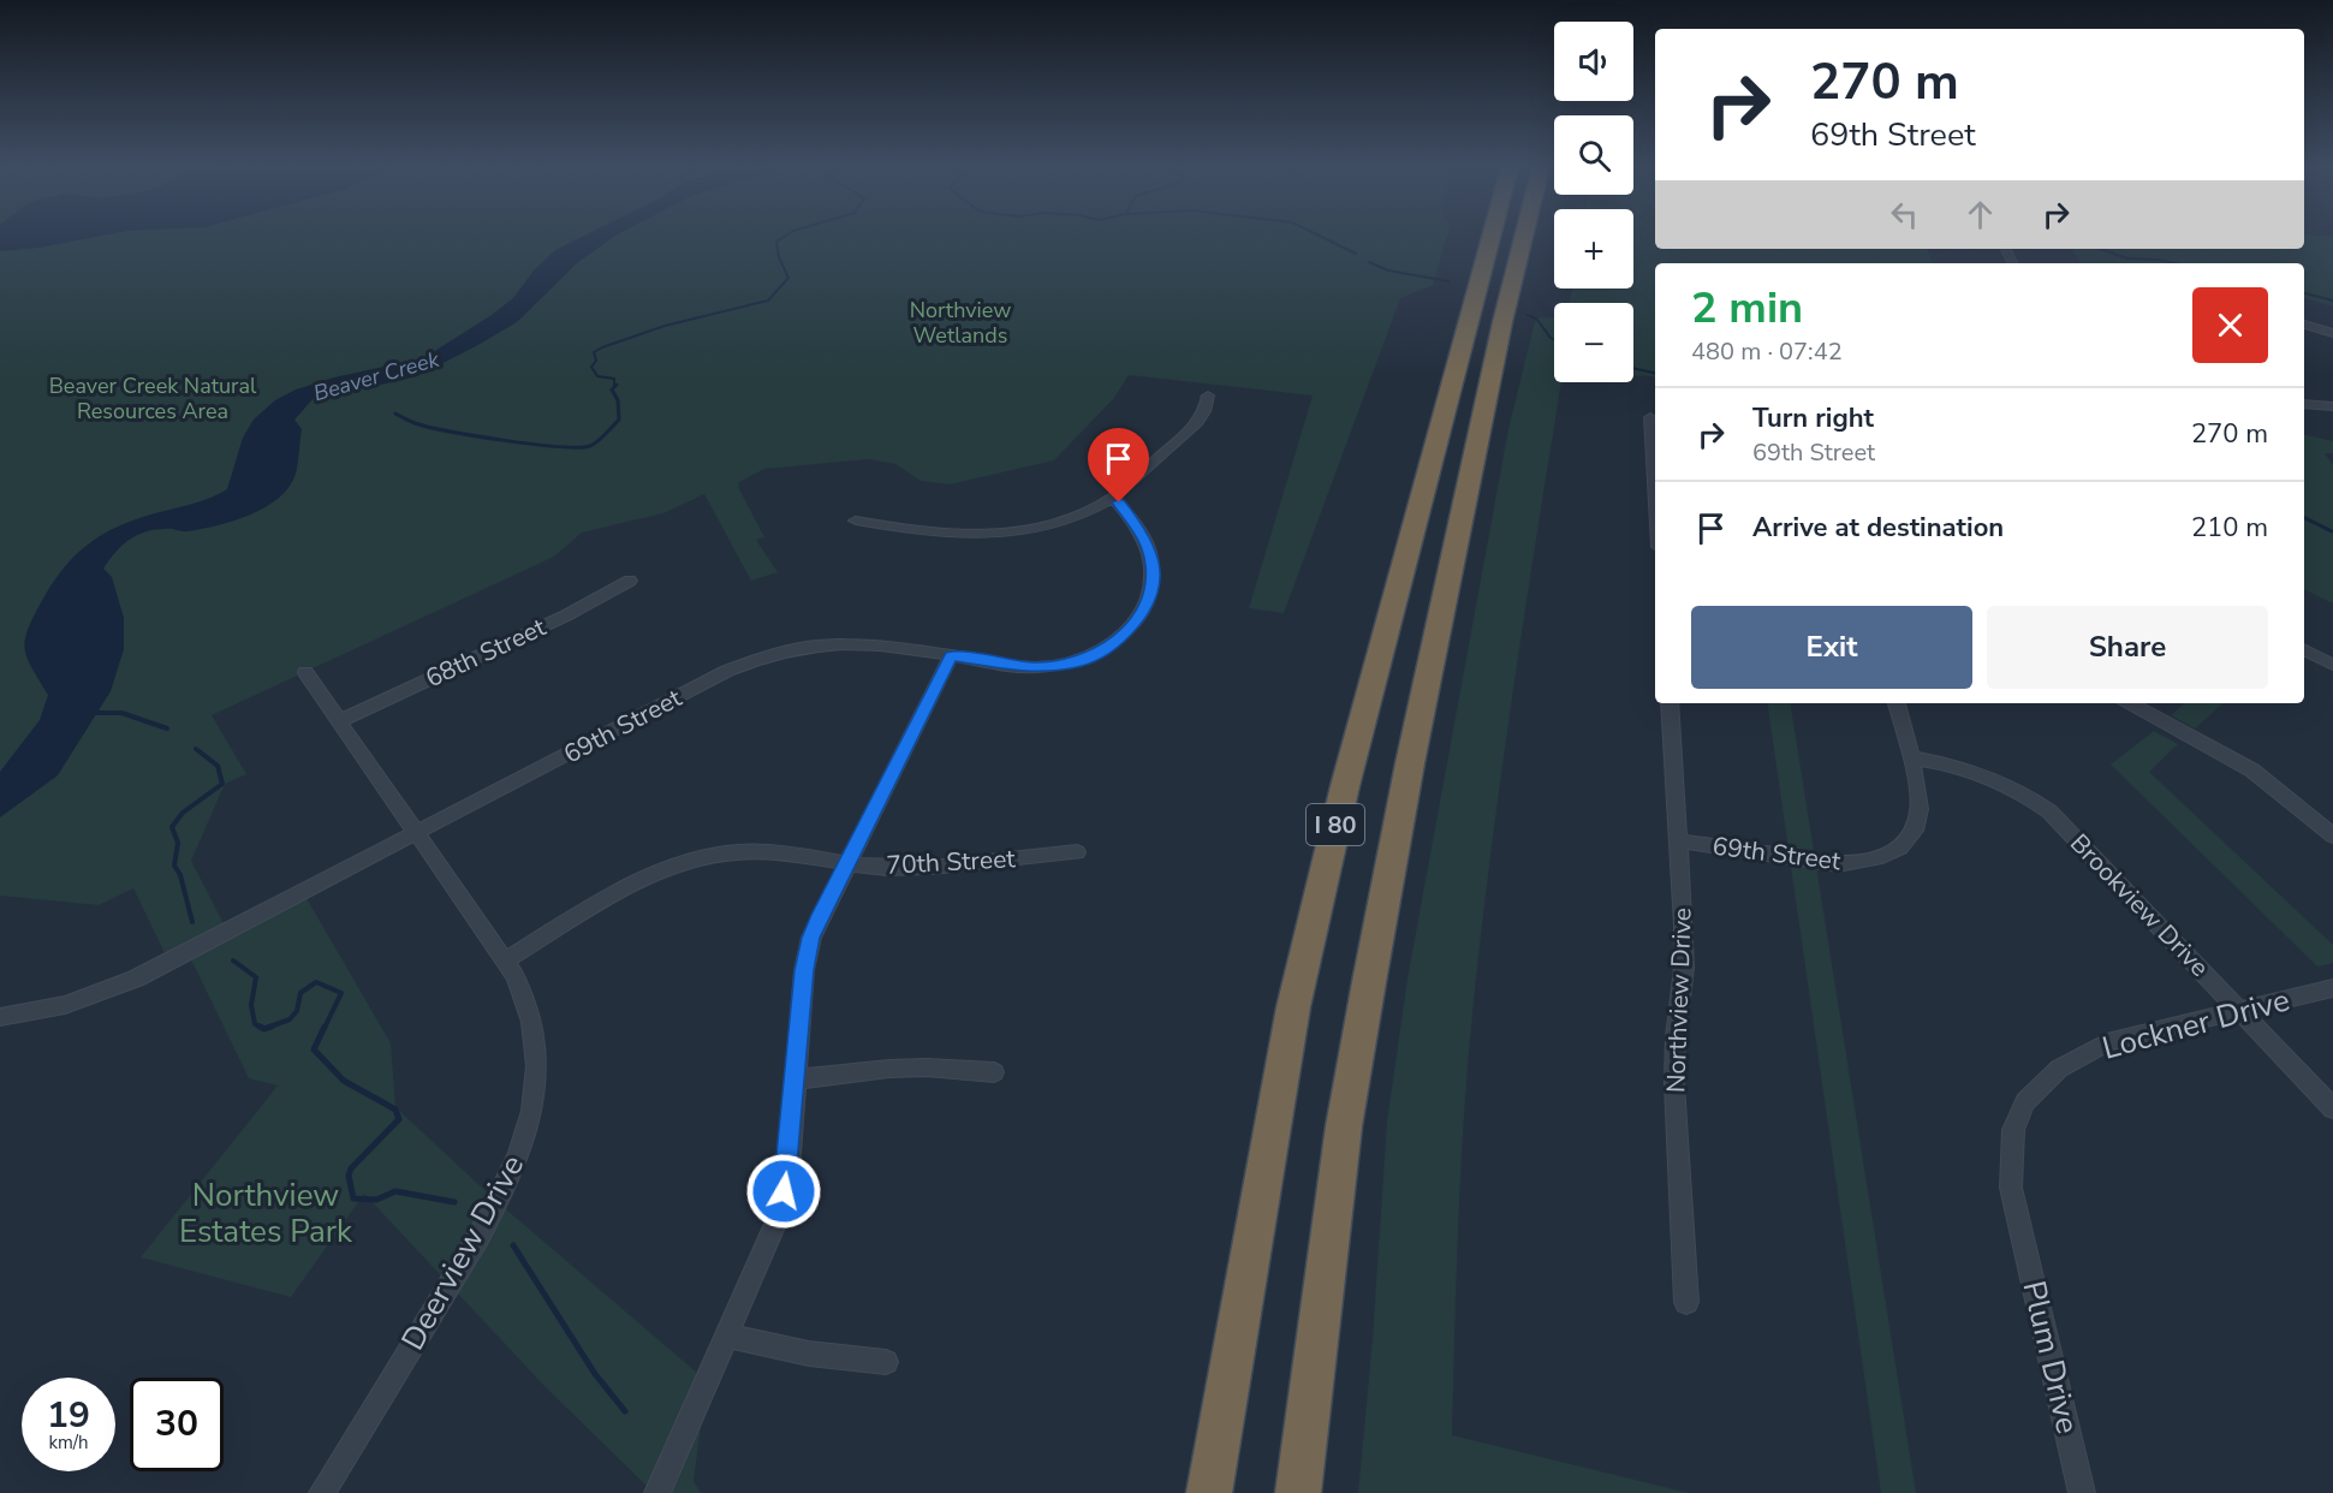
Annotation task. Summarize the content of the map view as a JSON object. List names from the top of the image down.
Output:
{
  "streets": {
    "highway": ["I 80"],
    "street": [
      "68th Street",
      "69th Street",
      "70th Street",
      "Brookview Drive",
      "Northview Drive",
      "Lockner Drive",
      "Deerview Drive",
      "Plum Drive"
    ]
  },
  "crossings": [
    ["68th Street", "Deerview Drive"],
    ["69th Street", "Brookview Drive"],
    ["69th Street", "Northview Drive"],
    ["69th Street", "Deerview Drive"],
    ["70th Street", "Deerview Drive"],
    ["Brookview Drive", "Lockner Drive"],
    ["Lockner Drive", "Plum Drive"]
  ],
  "water": ["Beaver Creek"],
  "parks": ["Northview Wetlands", "Beaver Creek Natural Resources Area", "Northview Estates Park"],
  "page": {
    "map_buttons": ["+", "−"],
    "turn": ["270 m", "69th Street"],
    "heading": ["2 min", "480 m · 07:42"],
    "list": [
      {
        "name": "Turn right",
        "note": "69th Street",
        "value": "270 m"
      },
      {
        "name": "Arrive at destination",
        "value": "210 m"
      }
    ],
    "buttons": ["Exit", "Share"],
    "speed": "19 km/h",
    "limit": "30"
  }
}
